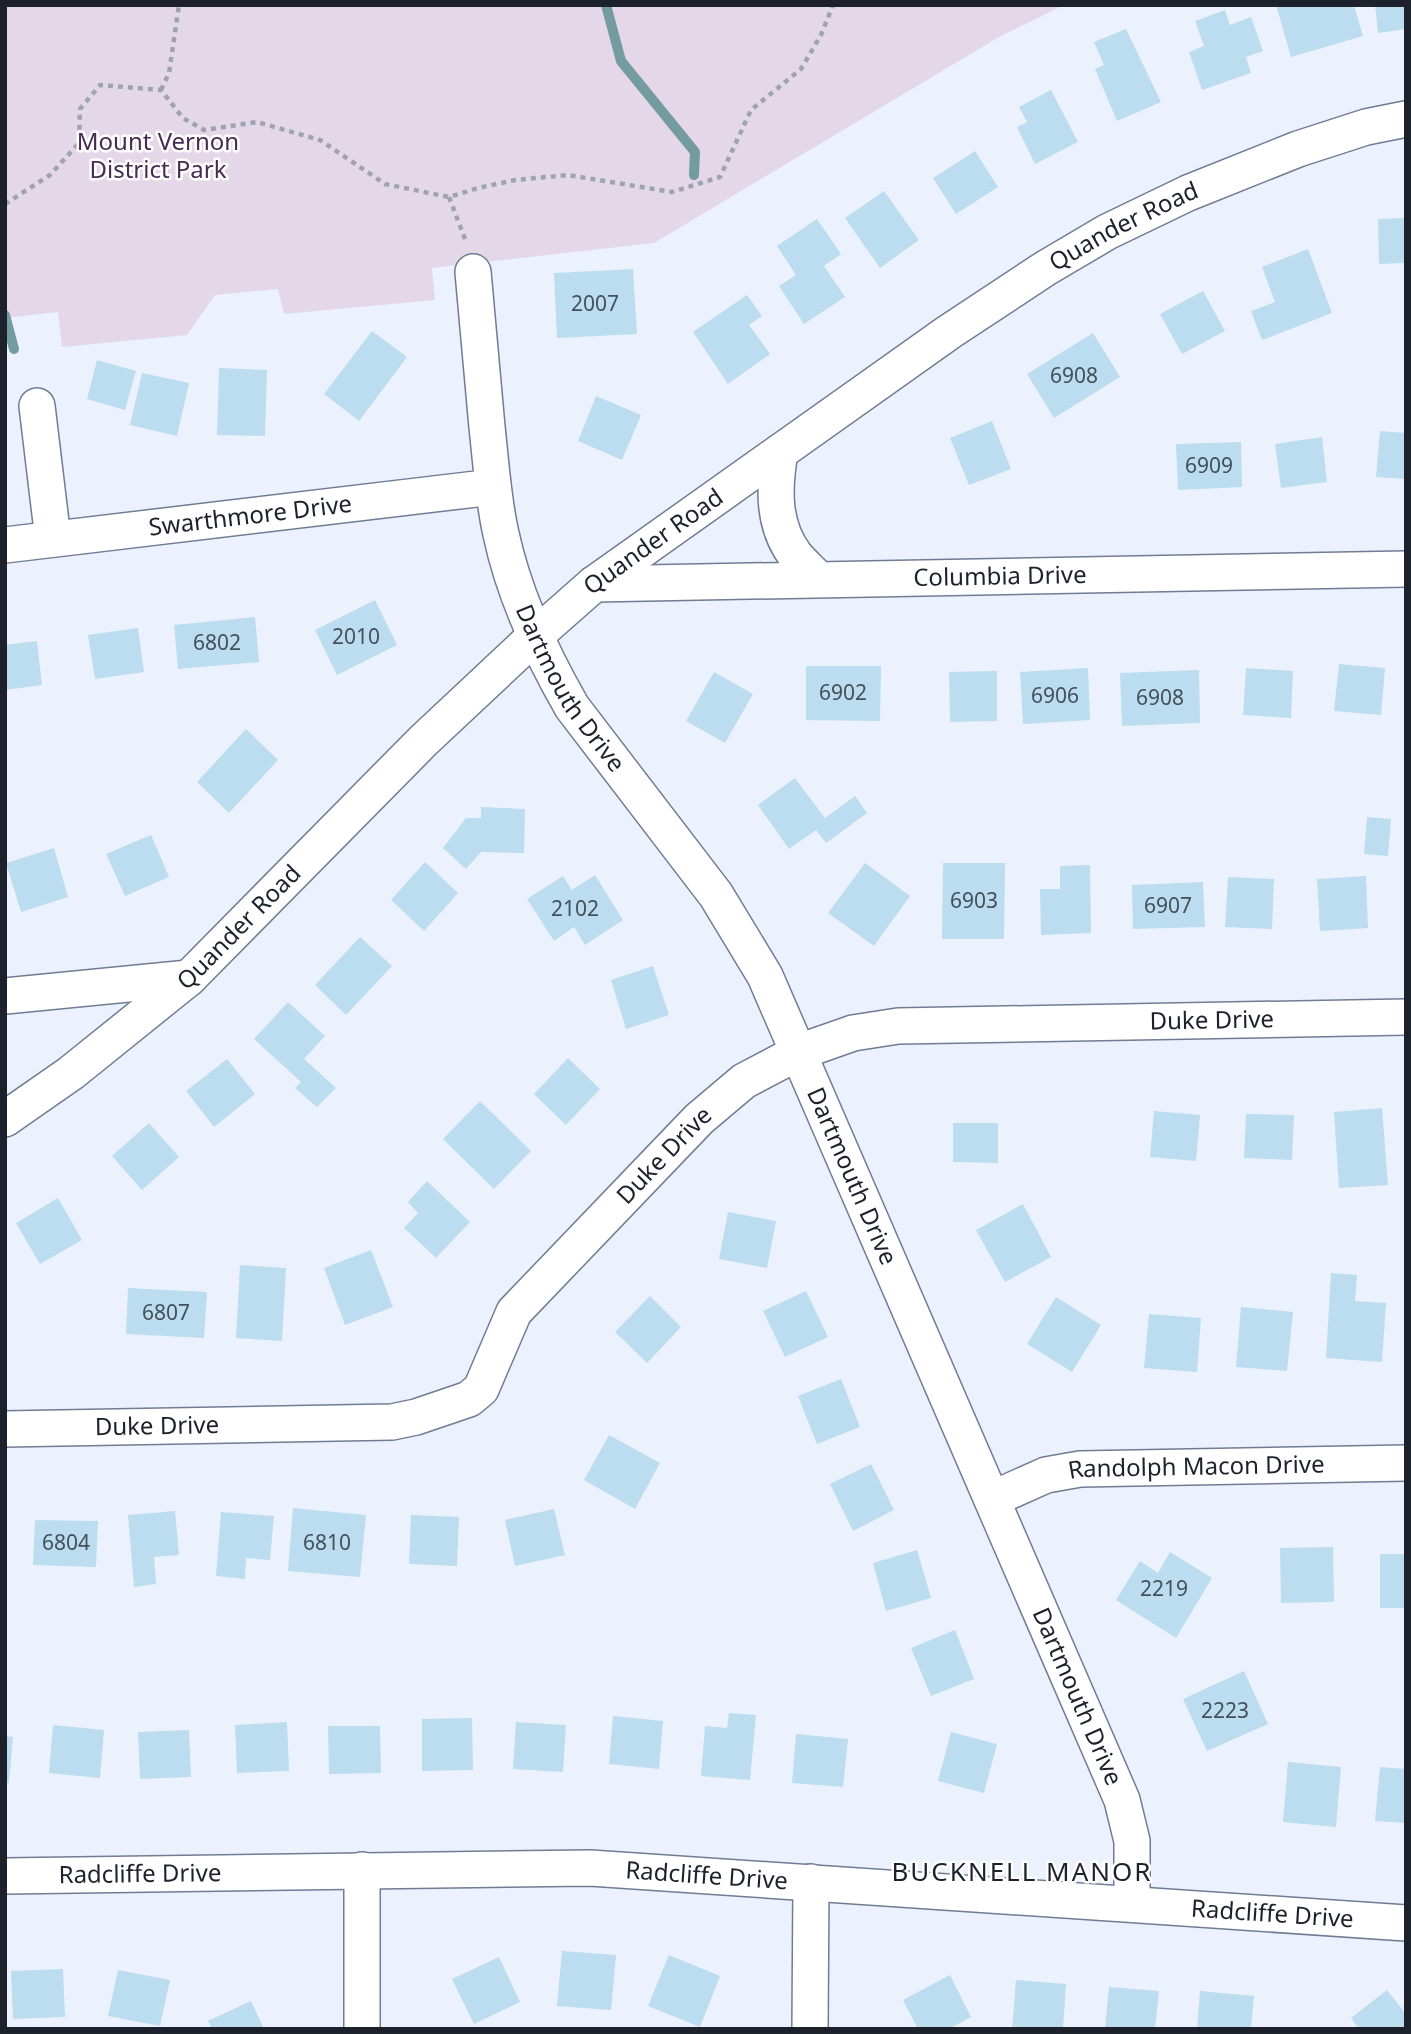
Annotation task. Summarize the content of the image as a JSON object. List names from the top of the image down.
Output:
{
  "streets": {
    "street": [
      "Quander Road",
      "Swarthmore Drive",
      "Columbia Drive",
      "Dartmouth Drive",
      "Duke Drive",
      "Randolph Macon Drive",
      "Radcliffe Drive"
    ]
  },
  "crossings": [
    ["Quander Road", "Columbia Drive"],
    ["Quander Road", "Dartmouth Drive"],
    ["Swarthmore Drive", "Dartmouth Drive"],
    ["Dartmouth Drive", "Duke Drive"],
    ["Dartmouth Drive", "Randolph Macon Drive"],
    ["Dartmouth Drive", "Radcliffe Drive"]
  ],
  "districts": ["BUCKNELL MANOR"],
  "parks": ["Mount Vernon District Park"],
  "house_numbers": [
    "2007",
    "6908",
    "6909",
    "2010",
    "6802",
    "6902",
    "6906",
    "6908",
    "6903",
    "6907",
    "2102",
    "6807",
    "6804",
    "6810",
    "2219",
    "2223"
  ]
}
